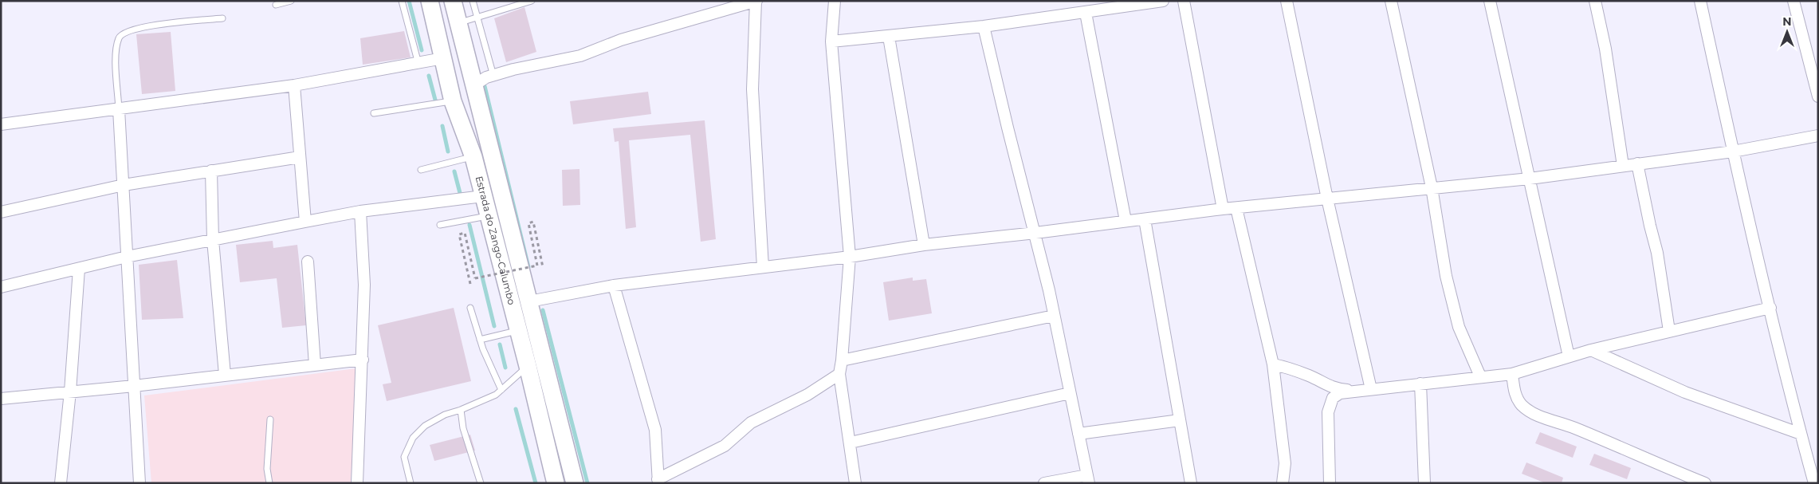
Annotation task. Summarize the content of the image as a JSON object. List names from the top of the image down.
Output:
{
  "streets": {
    "main road": ["Estrada do Zango-Calumbo"]
  },
  "north": "top"
}
